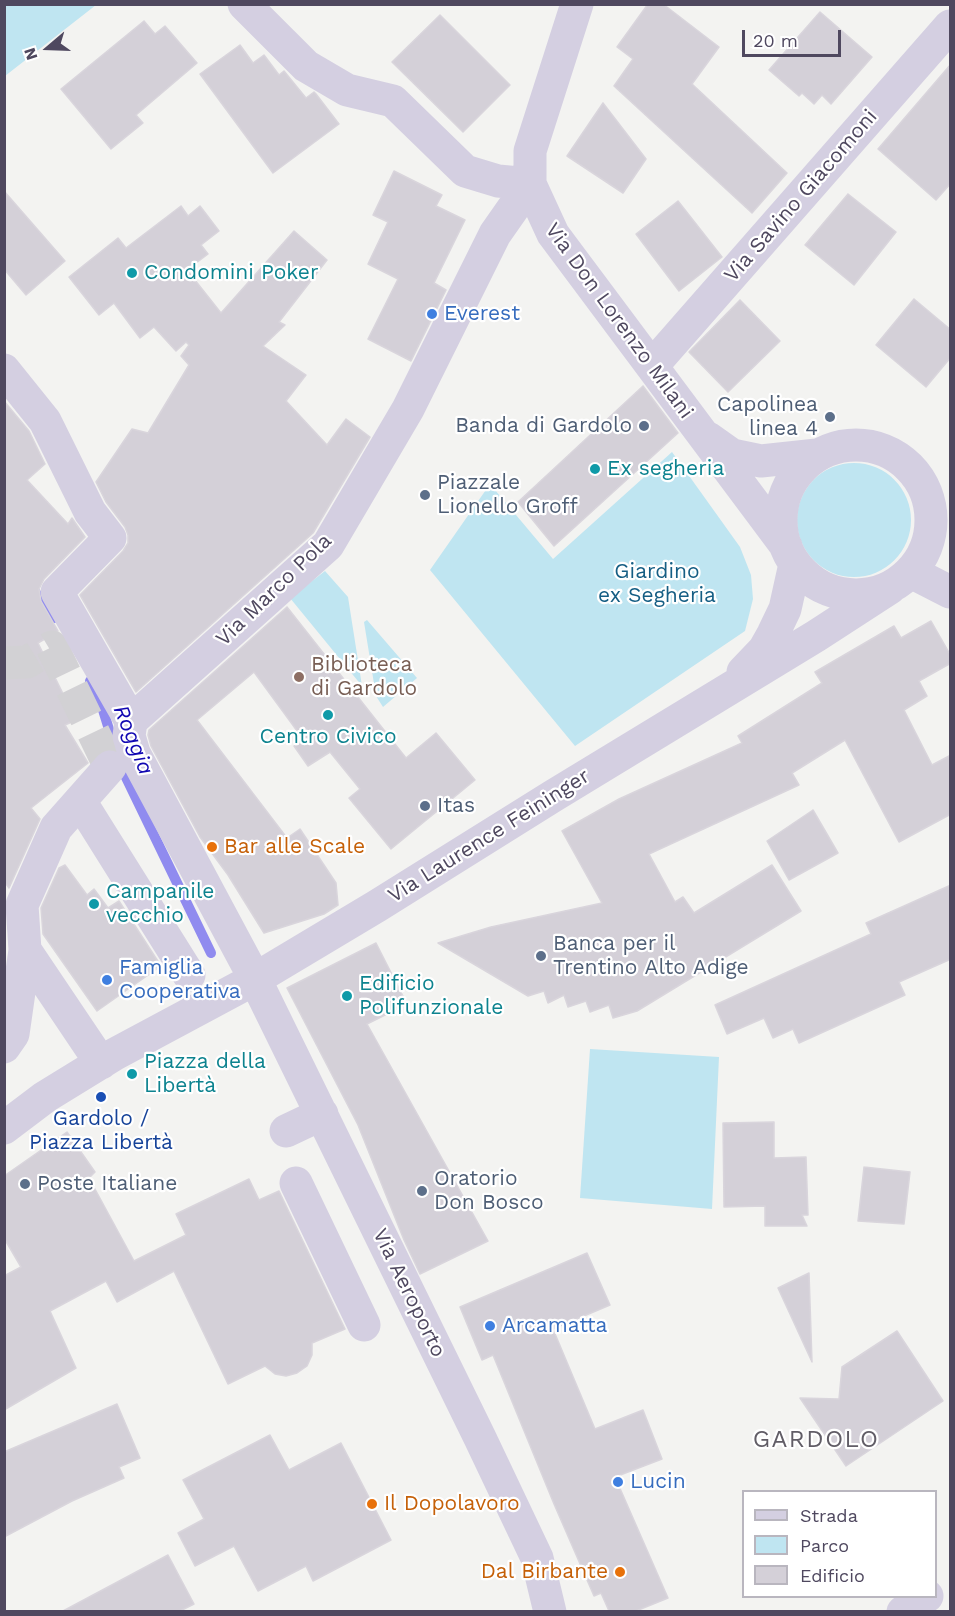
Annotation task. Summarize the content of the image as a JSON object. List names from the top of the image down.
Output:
{
  "streets": {
    "street": [
      "Via Savino Giacomoni",
      "Via Don Lorenzo Milani",
      "Via Marco Pola",
      "Via Laurence Feininger",
      "Via Aeroporto"
    ]
  },
  "crossings": [
    ["Via Savino Giacomoni", "Via Don Lorenzo Milani"],
    ["Via Don Lorenzo Milani", "Via Marco Pola"],
    ["Via Don Lorenzo Milani", "Via Laurence Feininger"],
    ["Via Laurence Feininger", "Via Aeroporto"]
  ],
  "districts": ["GARDOLO"],
  "water": ["Roggia"],
  "parks": ["Giardino ex Segheria"],
  "places": [
    "Condomini Poker",
    "Everest",
    "Capolinea linea 4",
    "Banda di Gardolo",
    "Ex segheria",
    "Piazzale Lionello Groff",
    "Biblioteca di Gardolo",
    "Centro Civico",
    "Itas",
    "Bar alle Scale",
    "Campanile vecchio",
    "Banca per il Trentino Alto Adige",
    "Famiglia Cooperativa",
    "Edificio Polifunzionale",
    "Piazza della Libertà",
    "Gardolo / Piazza Libertà",
    "Poste Italiane",
    "Oratorio Don Bosco",
    "Arcamatta",
    "Lucin",
    "Il Dopolavoro",
    "Dal Birbante"
  ],
  "legend": ["Strada", "Parco", "Edificio"],
  "scale_bar": "20 m",
  "north": "left"
}
